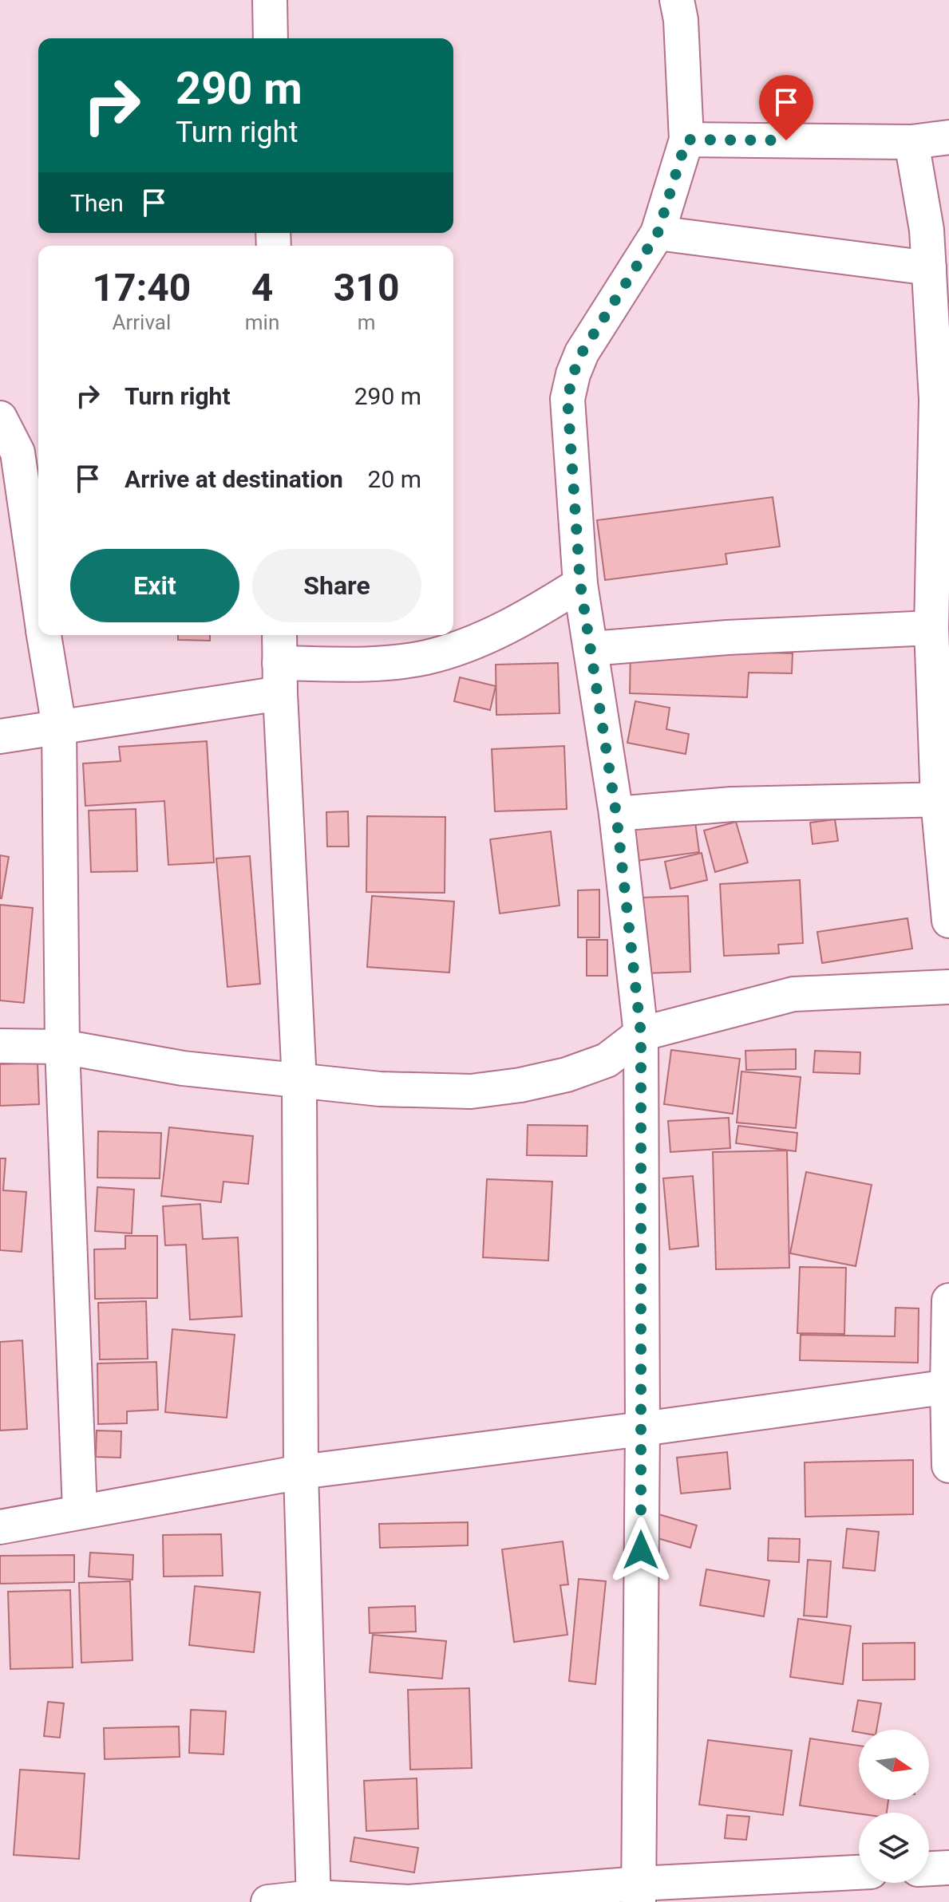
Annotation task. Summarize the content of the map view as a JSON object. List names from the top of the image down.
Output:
{
  "north": "right",
  "page": {
    "turn": ["290 m", "Turn right"],
    "then": "Then",
    "eta": [
      "17:40",
      "Arrival",
      "4",
      "min",
      "310",
      "m"
    ],
    "list": [
      {
        "name": "Turn right",
        "value": "290 m"
      },
      {
        "name": "Arrive at destination",
        "value": "20 m"
      }
    ],
    "buttons": ["Exit", "Share"]
  }
}
